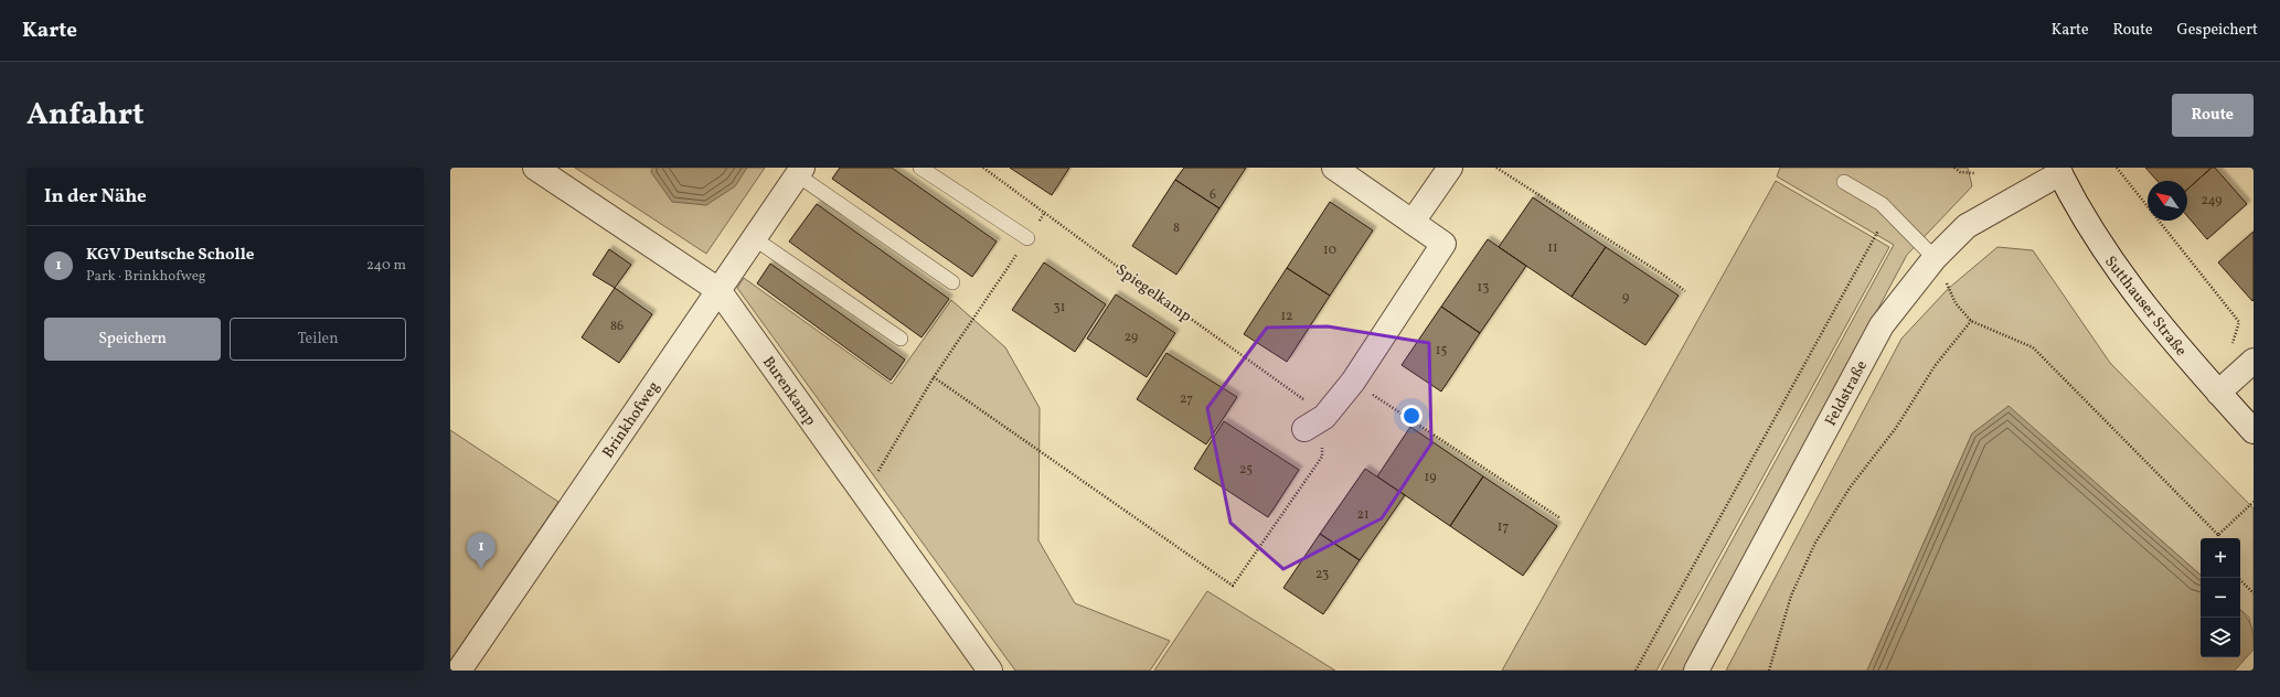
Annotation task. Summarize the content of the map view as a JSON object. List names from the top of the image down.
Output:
{
  "streets": {
    "street": [
      "Sutthauser Straße",
      "Burenkamp",
      "Feldstraße",
      "Brinkhofweg"
    ],
    "path": ["Spiegelkamp"]
  },
  "crossings": [
    ["Sutthauser Straße", "Feldstraße"],
    ["Burenkamp", "Brinkhofweg"]
  ],
  "house_numbers": [
    "6",
    "249",
    "8",
    "11",
    "10",
    "13",
    "9",
    "31",
    "12",
    "86",
    "29",
    "15",
    "27",
    "25",
    "19",
    "21",
    "17",
    "23"
  ],
  "north": "top left",
  "page": {
    "header": "Karte",
    "nav": ["Karte", "Route", "Gespeichert"],
    "title": "Anfahrt",
    "buttons": [
      "Route",
      ["Speichern", "Teilen"]
    ],
    "heading": "In der Nähe",
    "list": [
      {
        "mark": "1",
        "name": "KGV Deutsche Scholle",
        "note": "Park · Brinkhofweg",
        "value": "240 m"
      }
    ],
    "pins": "1",
    "map_buttons": ["+", "−"]
  }
}
